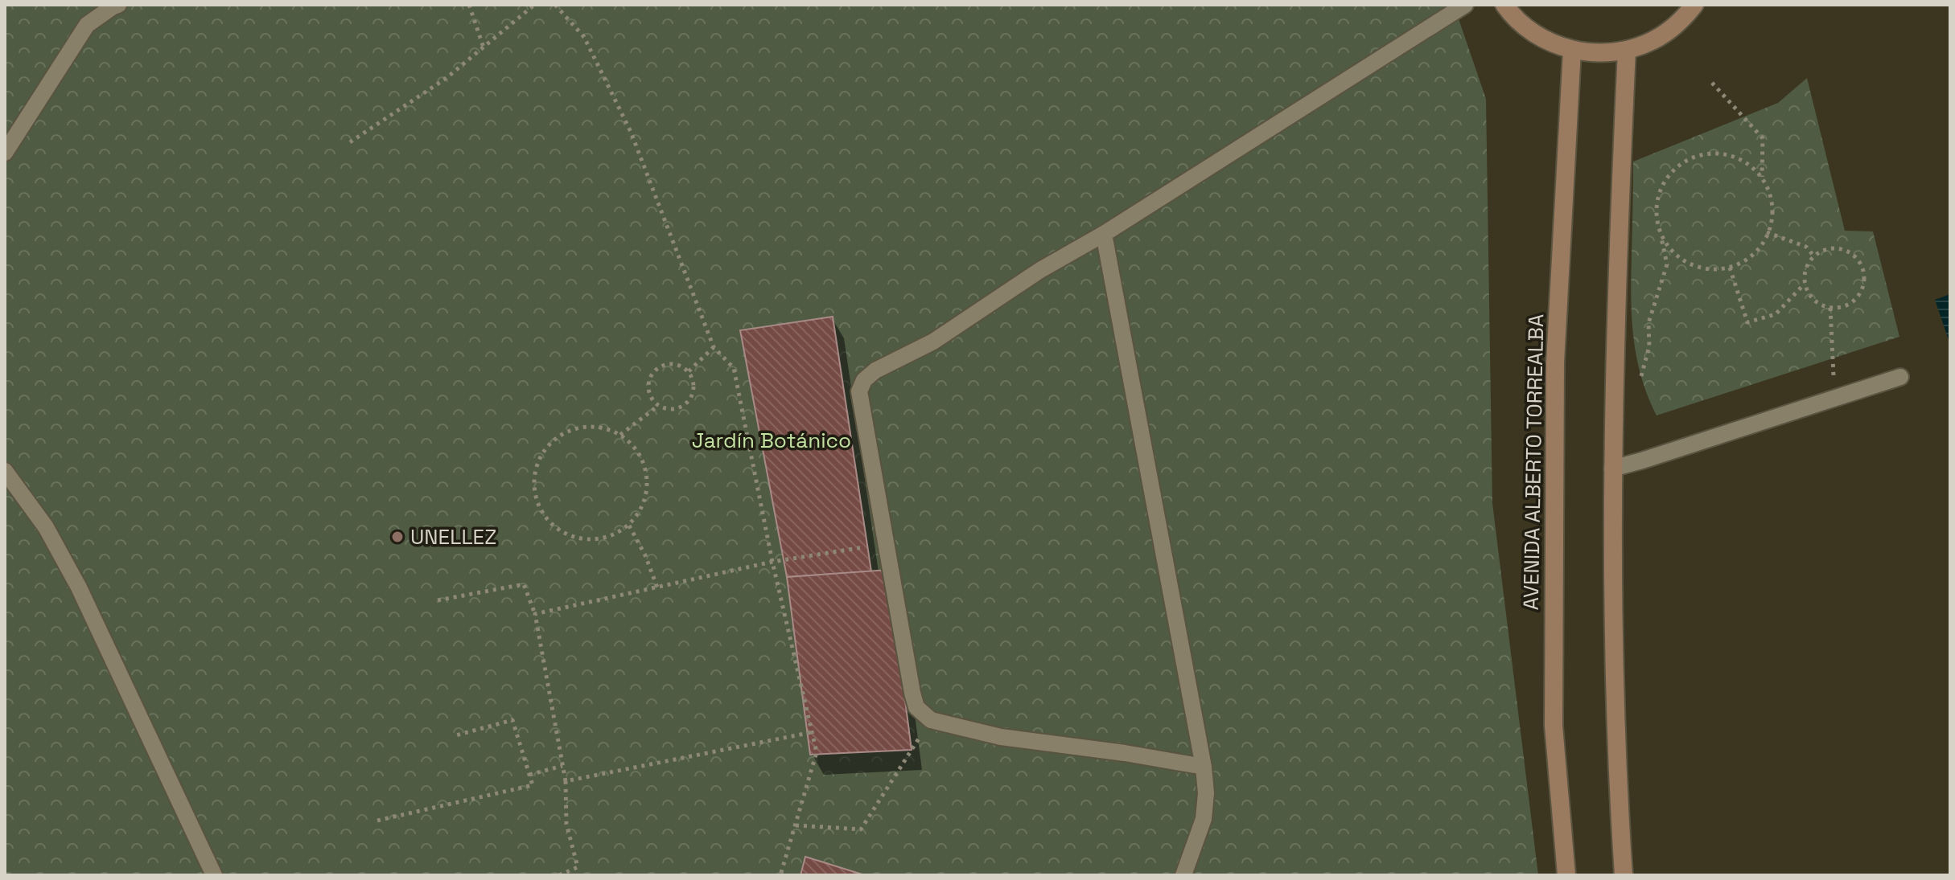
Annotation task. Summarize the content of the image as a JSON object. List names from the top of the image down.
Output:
{
  "streets": {
    "main road": ["AVENIDA ALBERTO TORREALBA"]
  },
  "parks": ["Jardín Botánico"],
  "places": ["UNELLEZ"]
}
